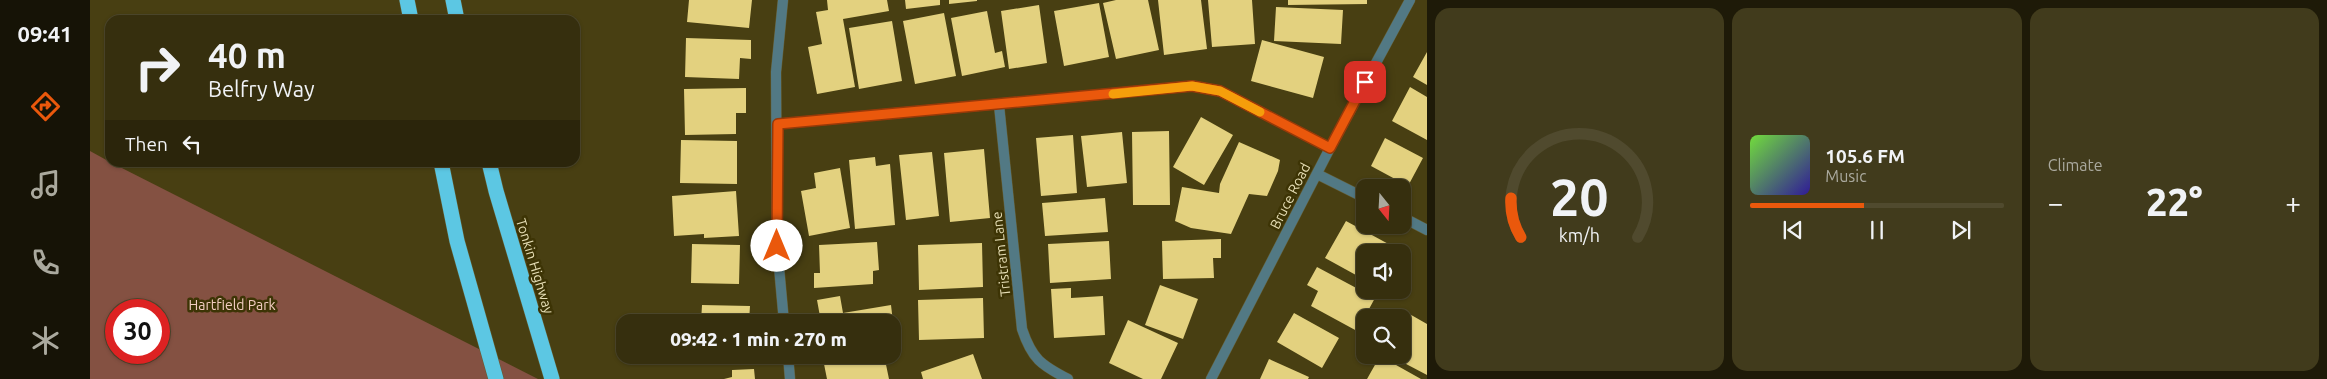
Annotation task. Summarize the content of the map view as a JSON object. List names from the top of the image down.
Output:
{
  "streets": {
    "highway": ["Tonkin Highway"],
    "street": ["Bruce Road", "Tristram Lane"]
  },
  "parks": ["Hartfield Park"],
  "north": "bottom",
  "page": {
    "tabs": "09:41",
    "tile": "Climate",
    "turn": ["40 m", "Belfry Way"],
    "then": "Then",
    "song": ["105.6 FM", "Music"],
    "heat": ["−", "22°", "+"],
    "limit": "30",
    "trip": "09:42 · 1 min · 270 m",
    "gauge": ["20", "km/h"]
  }
}
